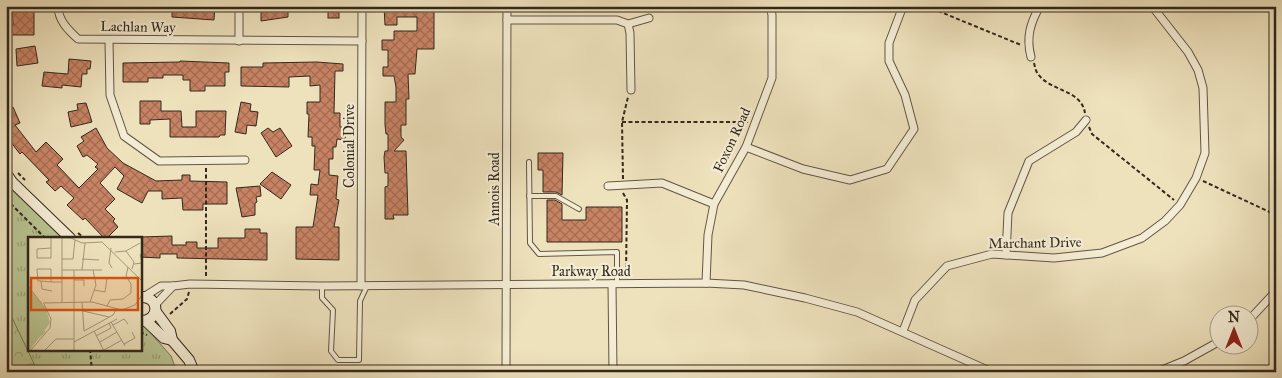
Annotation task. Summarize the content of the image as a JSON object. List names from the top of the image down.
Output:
{
  "streets": {
    "street": [
      "Lachlan Way",
      "Foxon Road",
      "Colonial Drive",
      "Annois Road",
      "Marchant Drive",
      "Parkway Road"
    ]
  },
  "crossings": [
    ["Lachlan Way", "Colonial Drive"],
    ["Foxon Road", "Parkway Road"],
    ["Colonial Drive", "Parkway Road"],
    ["Annois Road", "Parkway Road"],
    ["Marchant Drive", "Parkway Road"]
  ],
  "north": "top"
}
